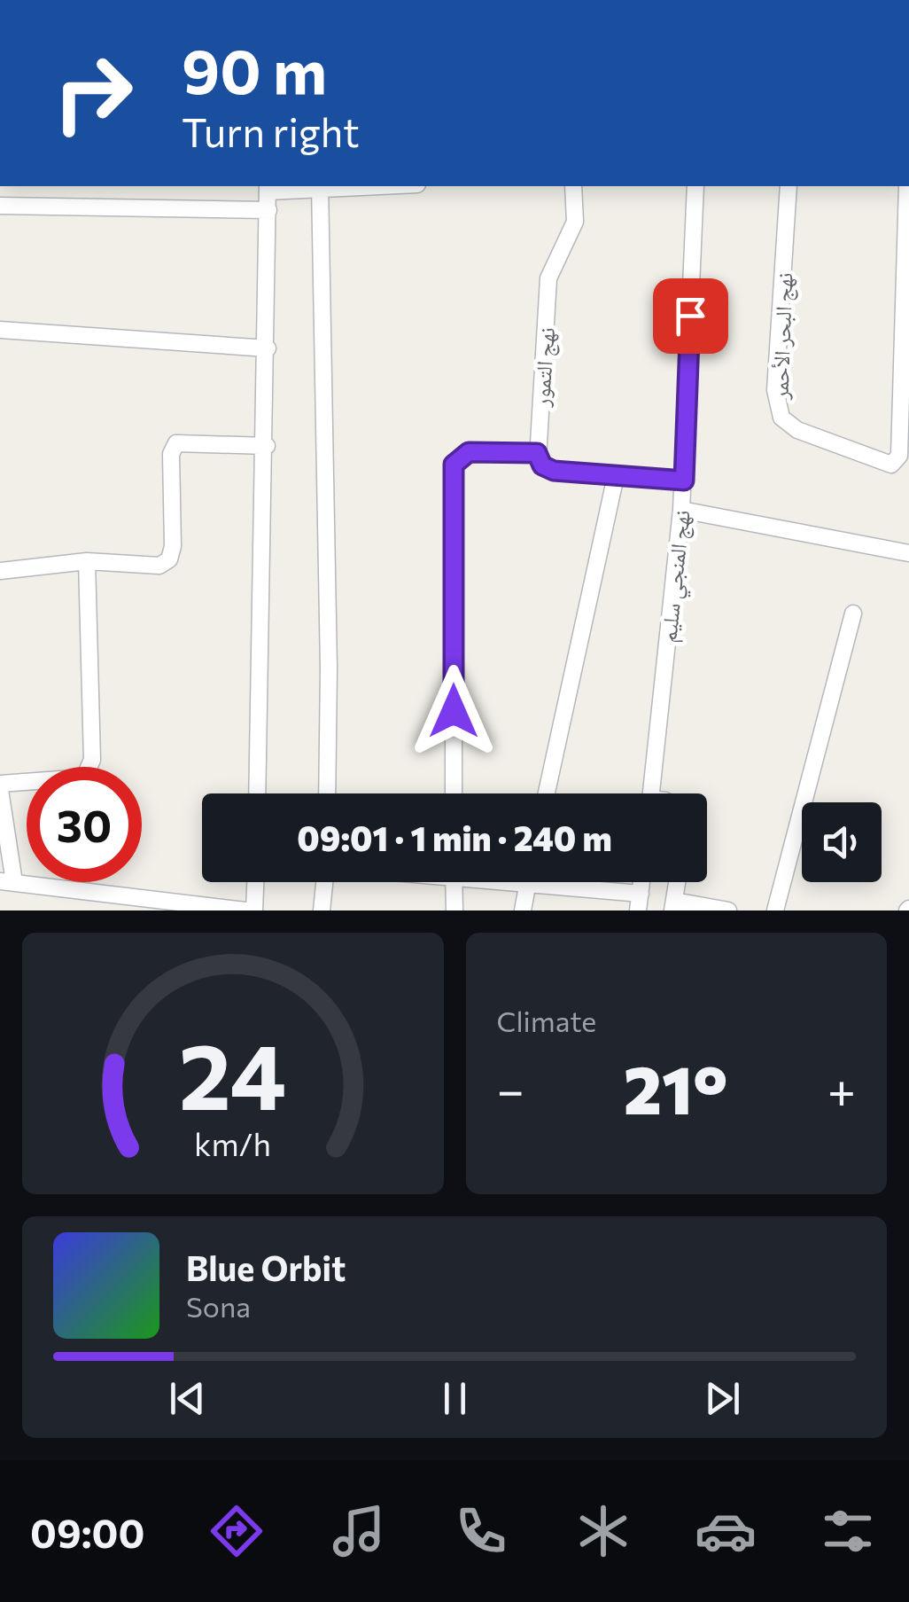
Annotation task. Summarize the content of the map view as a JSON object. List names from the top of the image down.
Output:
{
  "streets": {
    "street": ["نهج البحر الأحمر", "نهج التمور", "نهج المنجي سليم"]
  },
  "page": {
    "turn": ["90 m", "Turn right"],
    "limit": "30",
    "trip": "09:01 · 1 min · 240 m",
    "tile": "Climate",
    "heat": ["−", "21°", "+"],
    "song": ["Blue Orbit", "Sona"],
    "tabs": "09:00",
    "gauge": ["24", "km/h"]
  }
}
